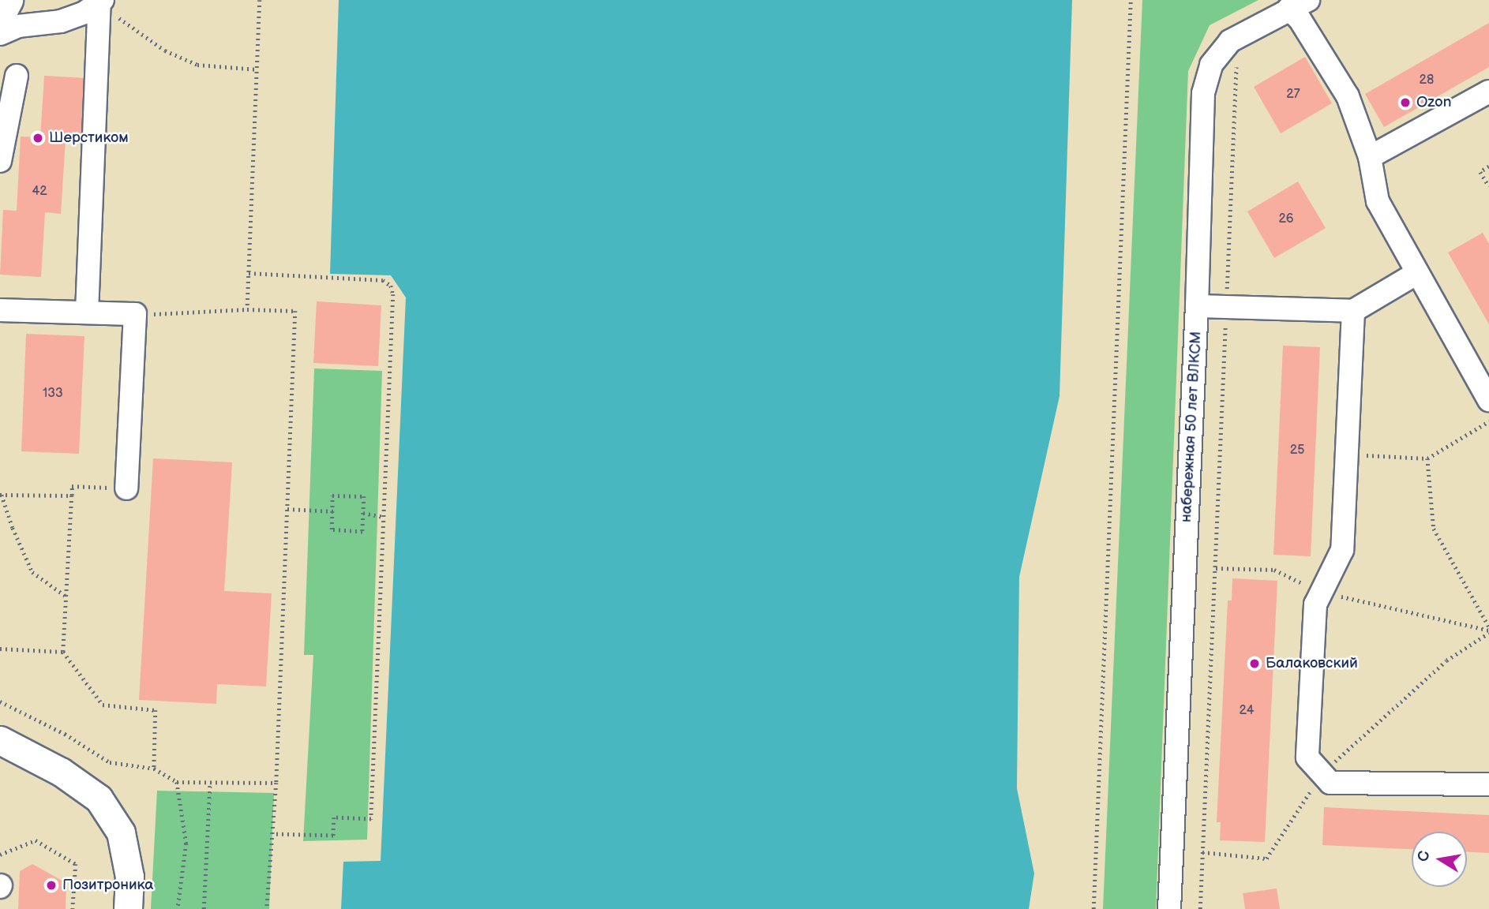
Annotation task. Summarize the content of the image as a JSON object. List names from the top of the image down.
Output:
{
  "streets": {
    "street": ["набережная 50 лет ВЛКСМ"]
  },
  "places": [
    "Ozon",
    "Шерстиком",
    "Балаковский",
    "Позитроника"
  ],
  "house_numbers": [
    "28",
    "27",
    "42",
    "26",
    "133",
    "25",
    "24"
  ],
  "north": "left"
}
